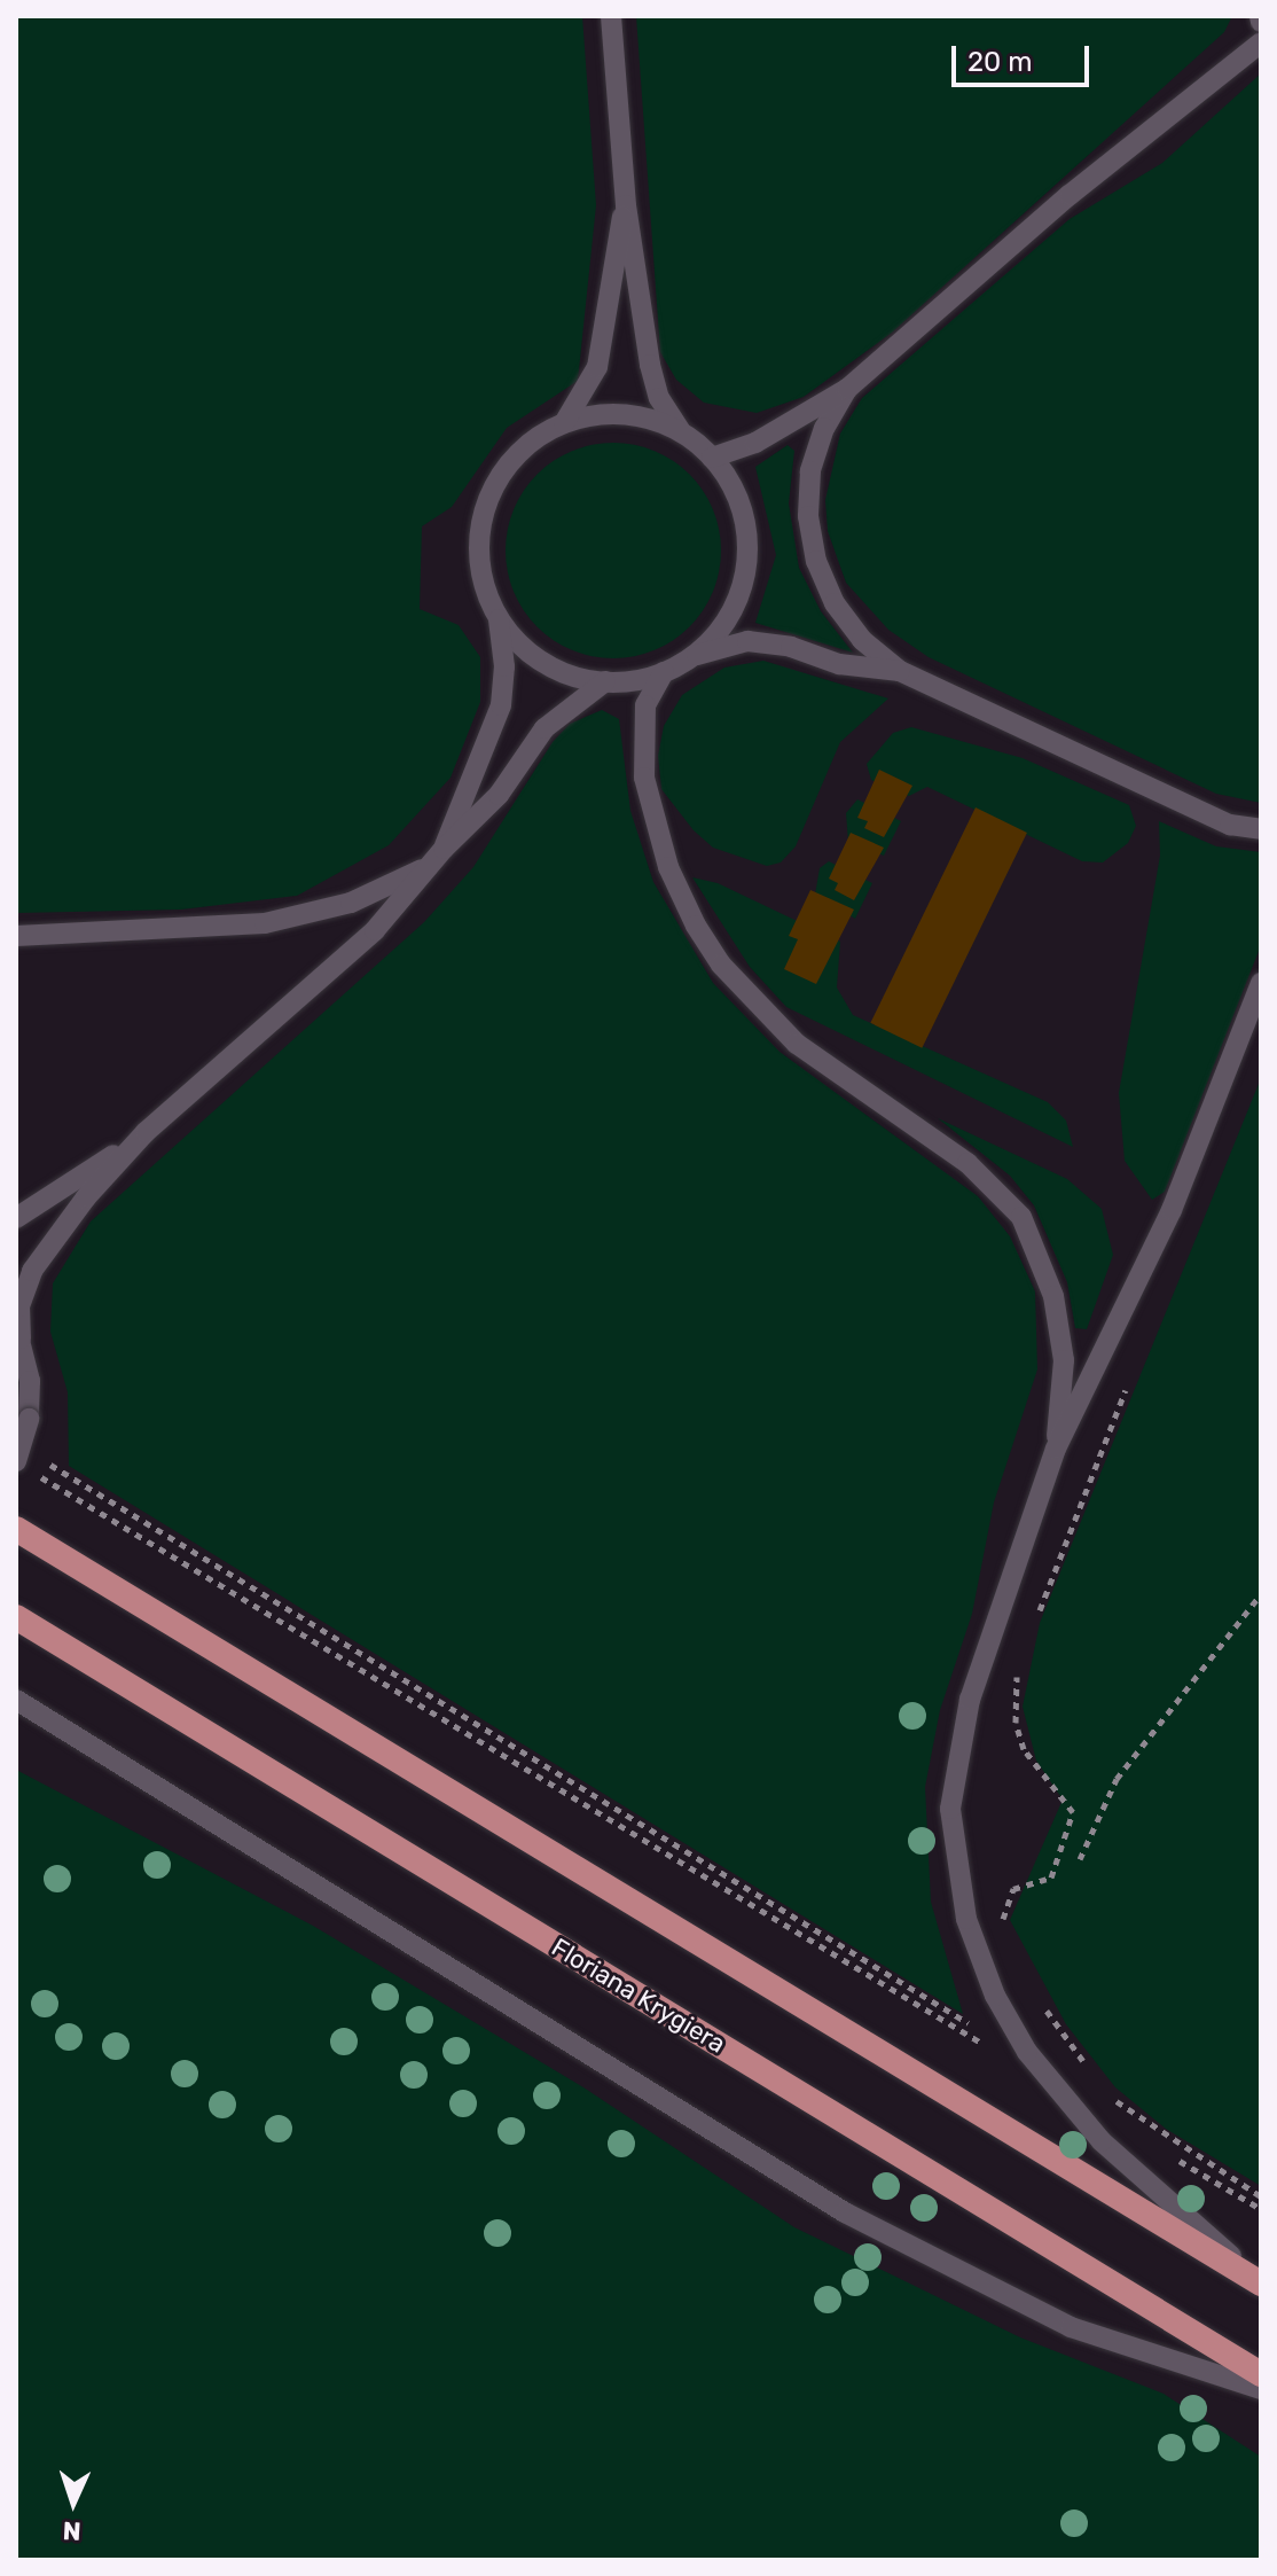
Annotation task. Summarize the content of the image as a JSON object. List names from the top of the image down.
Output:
{
  "streets": {
    "main road": ["Floriana Krygiera"]
  },
  "scale_bar": "20 m",
  "north": "bottom"
}
